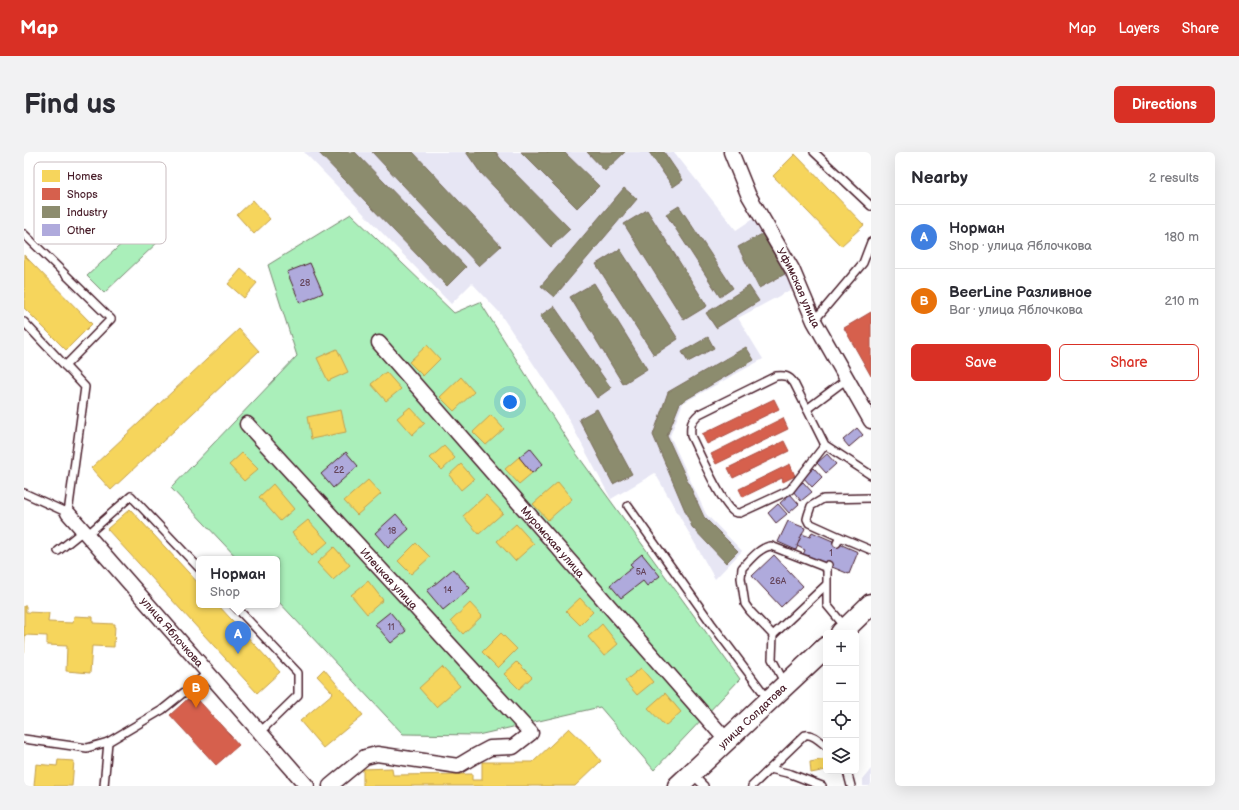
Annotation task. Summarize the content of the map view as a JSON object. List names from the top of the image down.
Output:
{
  "streets": {
    "main road": ["улица Солдатова"],
    "street": [
      "Уфимская улица",
      "Муромская улица",
      "Илецкая улица",
      "улица Яблочкова"
    ]
  },
  "crossings": [
    ["Муромская улица", "улица Солдатова"]
  ],
  "house_numbers": [
    "28",
    "22",
    "18",
    "1",
    "5А",
    "26А",
    "14",
    "11"
  ],
  "legend": [
    "Homes",
    "Shops",
    "Industry",
    "Other"
  ],
  "page": {
    "header": "Map",
    "nav": ["Map", "Layers", "Share"],
    "buttons": [
      "Directions",
      ["Save", "Share"]
    ],
    "title": "Find us",
    "heading": ["Nearby", "2 results"],
    "list": [
      {
        "mark": "A",
        "name": "Норман",
        "note": "Shop · улица Яблочкова",
        "value": "180 m"
      },
      {
        "mark": "B",
        "name": "BeerLine Разливное",
        "note": "Bar · улица Яблочкова",
        "value": "210 m"
      }
    ],
    "popup": ["Норман", "Shop"],
    "pins": ["A", "B"],
    "map_buttons": ["+", "−"]
  }
}
